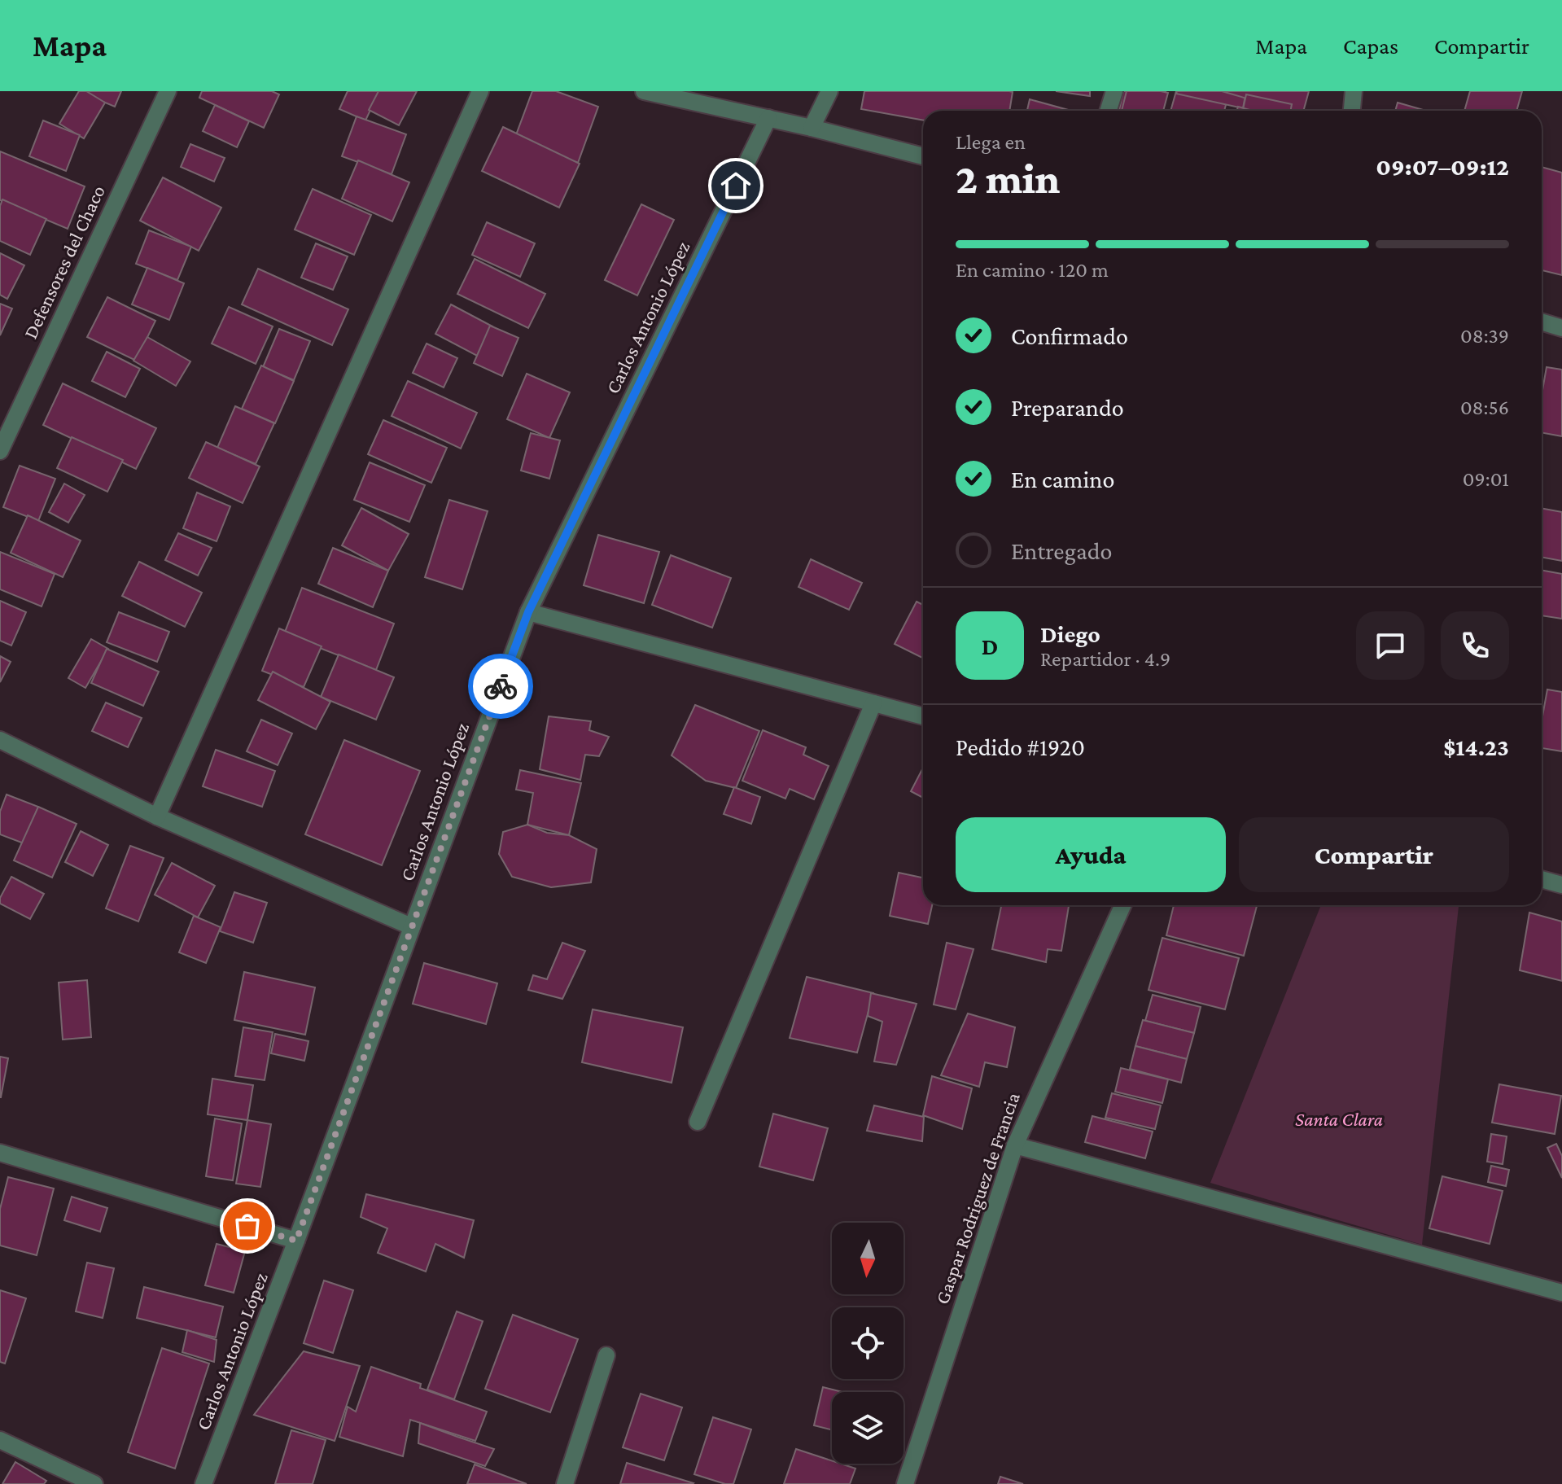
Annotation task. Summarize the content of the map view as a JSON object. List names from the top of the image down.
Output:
{
  "streets": {
    "street": ["Defensores del Chaco", "Carlos Antonio López", "Gaspar Rodriguez de Francia"]
  },
  "parks": ["Santa Clara"],
  "north": "bottom",
  "page": {
    "header": "Mapa",
    "nav": ["Mapa", "Capas", "Compartir"],
    "heading": ["2 min", "Llega en", "09:07–09:12"],
    "panel": [
      "Diego",
      "Repartidor · 4.9",
      "Pedido #1920",
      "$14.23"
    ],
    "bar": "En camino · 120 m",
    "list": [
      ["Confirmado", "08:39"],
      ["Preparando", "08:56"],
      ["En camino", "09:01"],
      "Entregado"
    ],
    "round": "D",
    "buttons": ["Ayuda", "Compartir"]
  }
}
